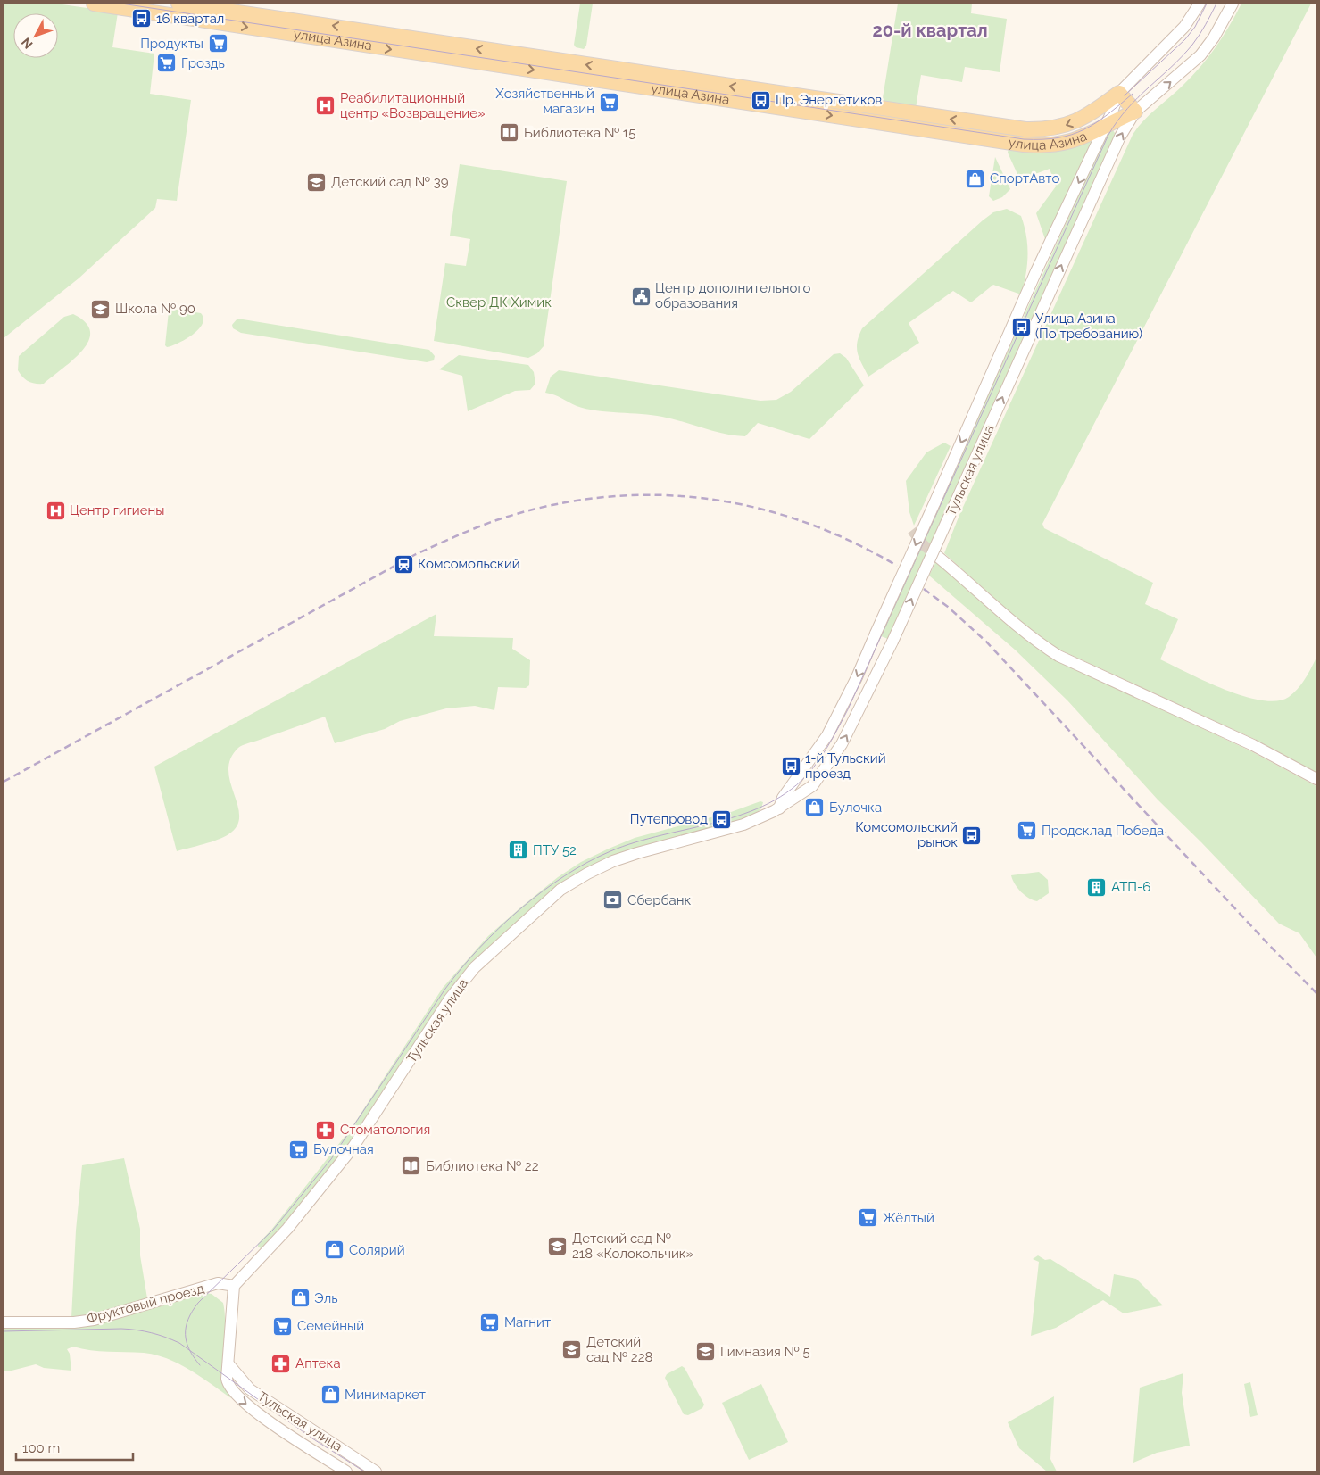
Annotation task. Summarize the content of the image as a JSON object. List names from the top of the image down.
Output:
{
  "streets": {
    "main road": ["улица Азина"],
    "street": ["Тульская улица", "Фруктовый проезд"]
  },
  "crossings": [
    ["улица Азина", "Тульская улица"],
    ["Тульская улица", "Фруктовый проезд"]
  ],
  "districts": ["20-й квартал"],
  "parks": ["Сквер ДК Химик"],
  "places": {
    "bus stop": [
      "16 квартал",
      "Пр. Энергетиков",
      "Улица Азина (По требованию)",
      "1-й Тульский проезд",
      "Путепровод",
      "Комсомольский рынок"
    ],
    "supermarket": [
      "Продукты",
      "Гроздь",
      "Хозяйственный магазин",
      "Продсклад Победа",
      "Булочная",
      "Жёлтый",
      "Магнит",
      "Семейный"
    ],
    "hospital": ["Реабилитационный центр «Возвращение»", "Центр гигиены"],
    "library": ["Библиотека № 15", "Библиотека № 22"],
    "shop": [
      "СпортАвто",
      "Булочка",
      "Солярий",
      "Эль",
      "Минимаркет"
    ],
    "school or university": [
      "Детский сад № 39",
      "Школа № 90",
      "Детский сад № 218 «Колокольчик»",
      "Детский сад № 228",
      "Гимназия № 5"
    ],
    "public building": ["Центр дополнительного образования"],
    "station": ["Комсомольский"],
    "building": ["ПТУ 52", "АТП-6"],
    "bank": ["Сбербанк"],
    "pharmacy": ["Стоматология", "Аптека"]
  },
  "scale_bar": "100 m",
  "north": "bottom left"
}
